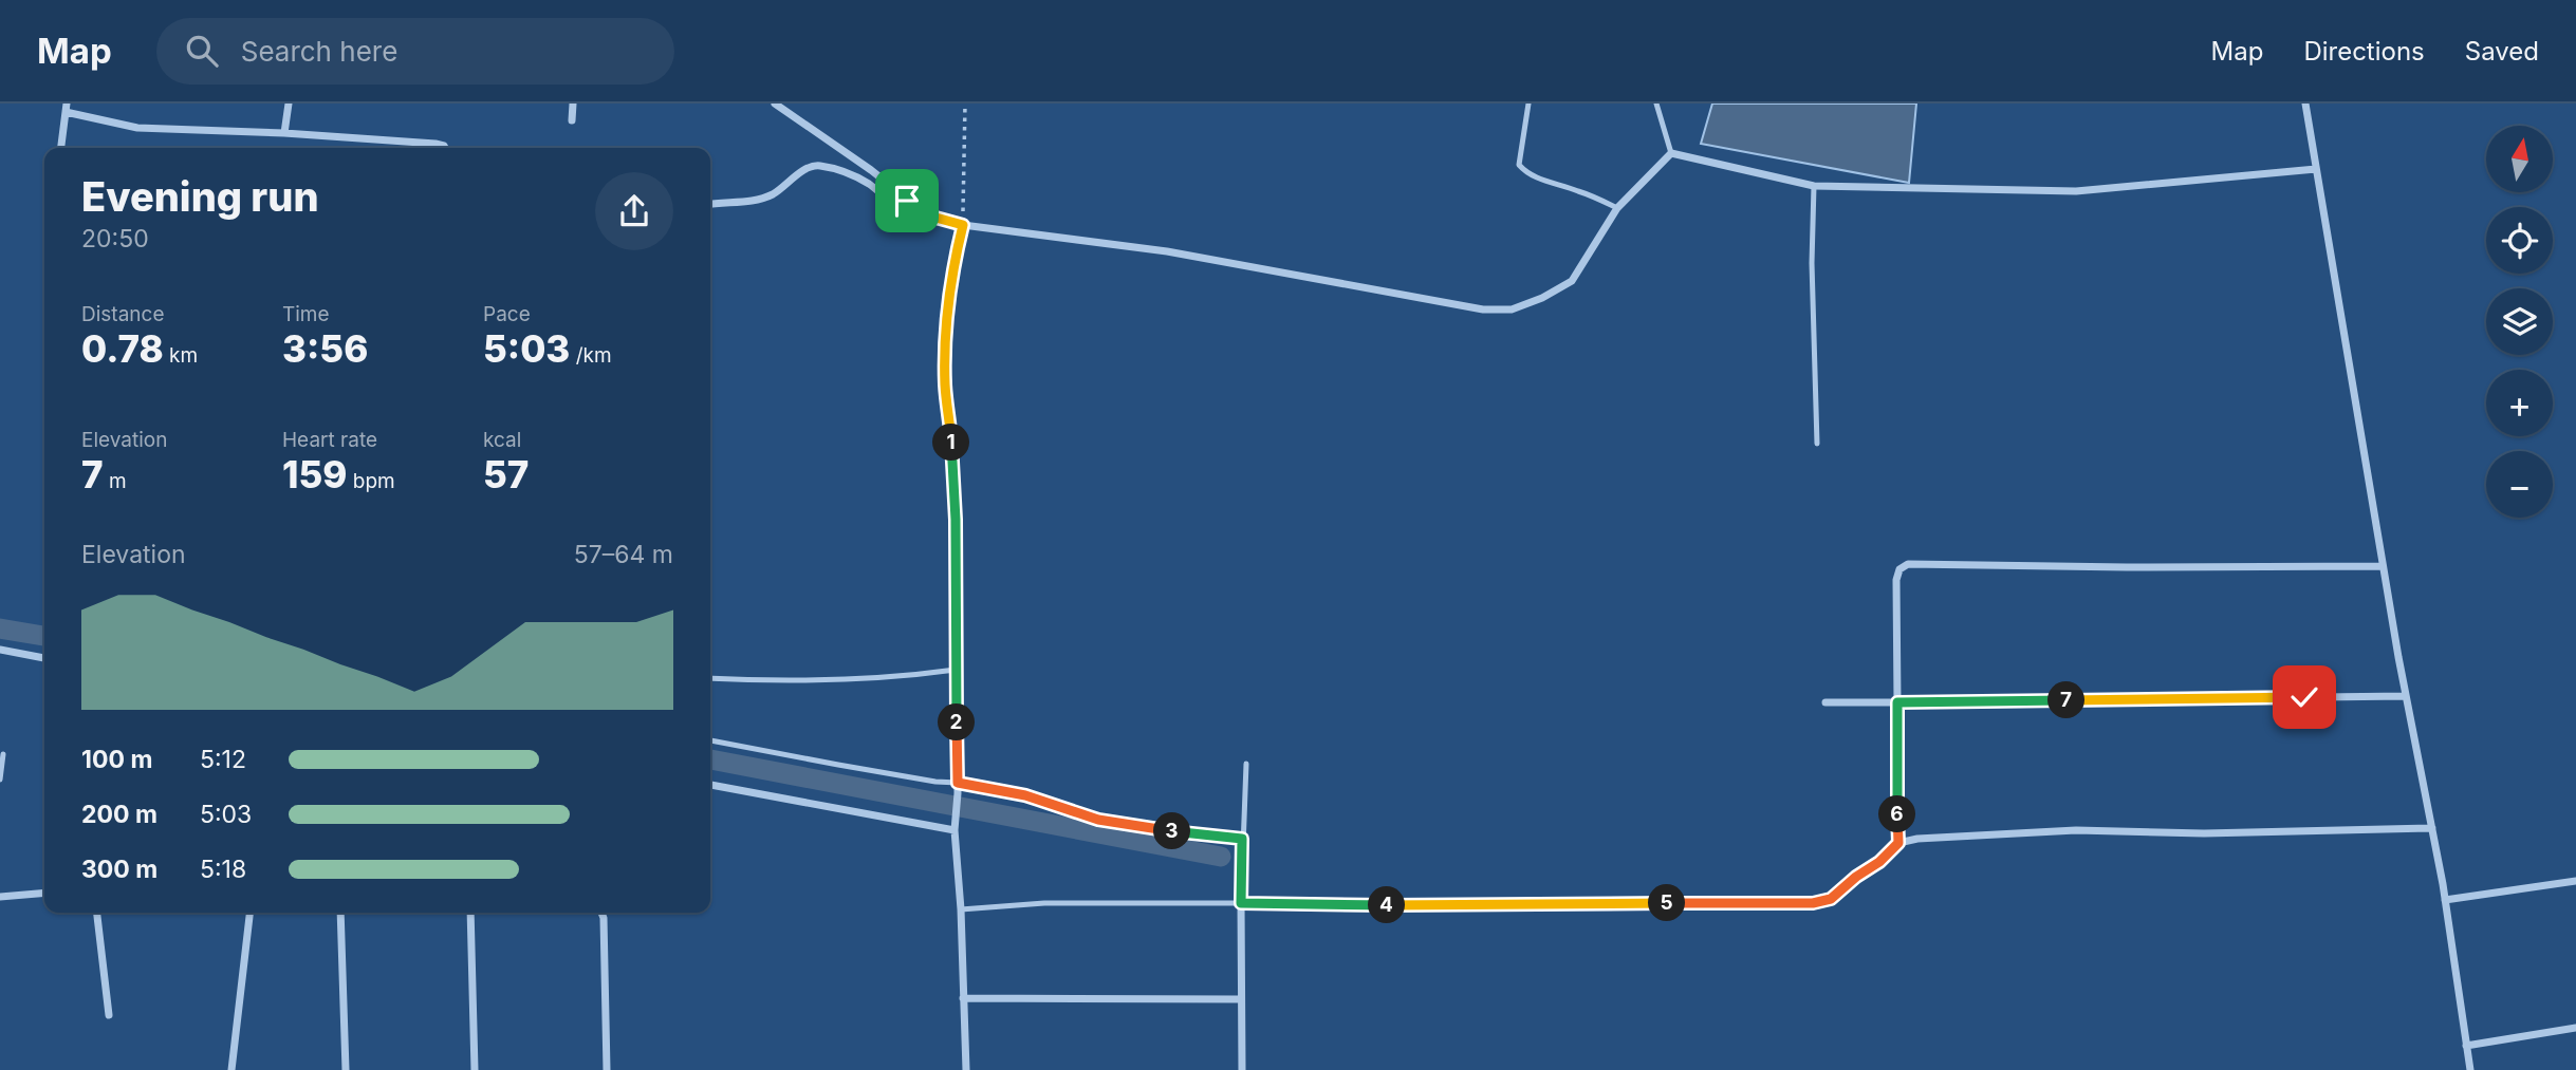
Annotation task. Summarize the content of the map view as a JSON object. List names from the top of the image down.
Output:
{
  "north": "top",
  "page": {
    "header": "Map",
    "search": "Search here",
    "nav": ["Map", "Directions", "Saved"],
    "map_buttons": ["+", "−"],
    "heading": ["Evening run", "20:50"],
    "stats": [
      ["Distance", "0.78 km"],
      ["Time", "3:56"],
      ["Pace", "5:03 /km"],
      ["Elevation", "7 m"],
      ["Heart rate", "159 bpm"],
      ["kcal", "57"]
    ],
    "pins": [
      "1",
      "7",
      "2",
      "6",
      "3",
      "5",
      "4"
    ],
    "chart": ["Elevation", "57–64 m"],
    "list": [
      {
        "name": "100 m",
        "note": "5:12"
      },
      {
        "name": "200 m",
        "note": "5:03"
      },
      {
        "name": "300 m",
        "note": "5:18"
      }
    ]
  }
}
